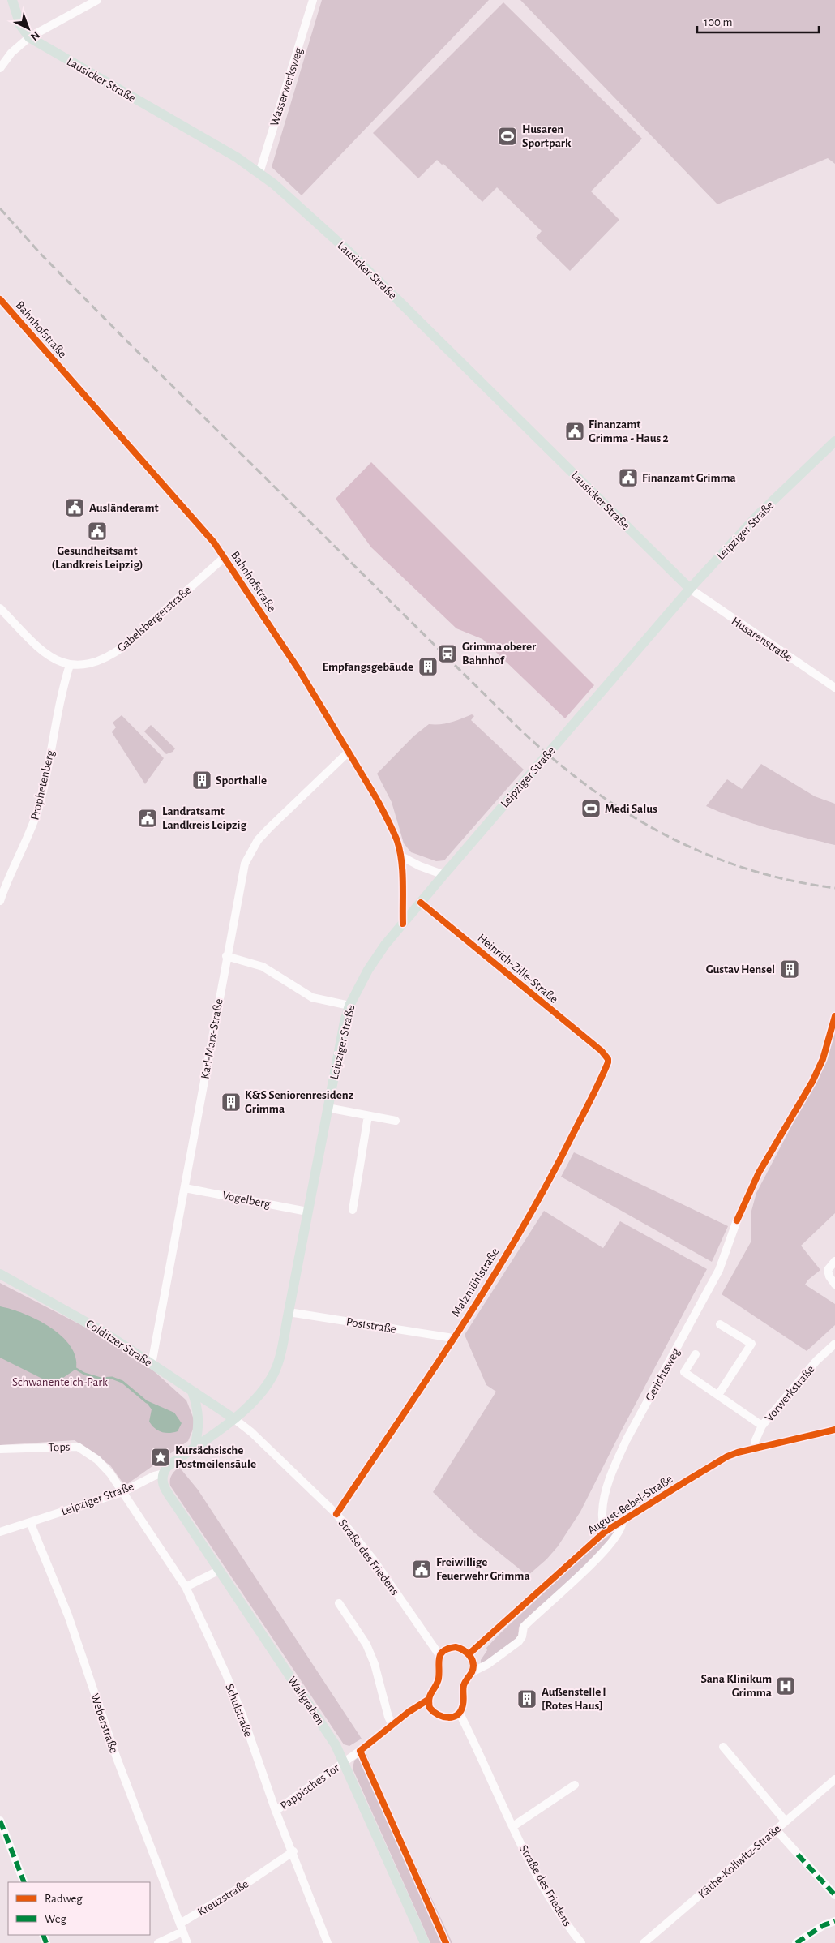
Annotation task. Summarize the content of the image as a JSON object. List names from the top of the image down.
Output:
{
  "streets": {
    "main road": [
      "Lausicker Straße",
      "Leipziger Straße",
      "Colditzer Straße",
      "Wallgraben"
    ],
    "street": [
      "Wasserwerksweg",
      "Bahnhofstraße",
      "Gabelsbergerstraße",
      "Husarenstraße",
      "Prophetenberg",
      "Heinrich-Zille-Straße",
      "Karl-Marx-Straße",
      "Vogelberg",
      "Malzmühlstraße",
      "Poststraße",
      "Gerichtsweg",
      "Vorwerkstraße",
      "Tops",
      "August-Bebel-Straße",
      "Straße des Friedens",
      "Schulstraße",
      "Weberstraße",
      "Pappisches Tor",
      "Käthe-Kollwitz-Straße",
      "Kreuzstraße"
    ]
  },
  "crossings": [
    ["Lausicker Straße", "Wasserwerksweg"],
    ["Lausicker Straße", "Leipziger Straße"],
    ["Lausicker Straße", "Husarenstraße"],
    ["Bahnhofstraße", "Leipziger Straße"],
    ["Bahnhofstraße", "Gabelsbergerstraße"],
    ["Bahnhofstraße", "Karl-Marx-Straße"],
    ["Leipziger Straße", "Husarenstraße"],
    ["Leipziger Straße", "Heinrich-Zille-Straße"],
    ["Leipziger Straße", "Vogelberg"],
    ["Leipziger Straße", "Poststraße"],
    ["Leipziger Straße", "Colditzer Straße"],
    ["Leipziger Straße", "Tops"],
    ["Leipziger Straße", "Straße des Friedens"],
    ["Leipziger Straße", "Wallgraben"],
    ["Leipziger Straße", "Schulstraße"],
    ["Leipziger Straße", "Weberstraße"],
    ["Gabelsbergerstraße", "Prophetenberg"],
    ["Heinrich-Zille-Straße", "Malzmühlstraße"],
    ["Karl-Marx-Straße", "Vogelberg"],
    ["Karl-Marx-Straße", "Colditzer Straße"],
    ["Malzmühlstraße", "Poststraße"],
    ["Malzmühlstraße", "Straße des Friedens"],
    ["Colditzer Straße", "Straße des Friedens"],
    ["Gerichtsweg", "August-Bebel-Straße"],
    ["Vorwerkstraße", "August-Bebel-Straße"],
    ["Tops", "Schulstraße"],
    ["Wallgraben", "Pappisches Tor"],
    ["Schulstraße", "Pappisches Tor"],
    ["Schulstraße", "Kreuzstraße"],
    ["Weberstraße", "Kreuzstraße"]
  ],
  "parks": ["Schwanenteich-Park"],
  "places": {
    "sports": ["Husaren Sportpark", "Medi Salus"],
    "public building": [
      "Finanzamt Grimma - Haus 2",
      "Finanzamt Grimma",
      "Ausländeramt",
      "Gesundheitsamt (Landkreis Leipzig)",
      "Landratsamt Landkreis Leipzig",
      "Freiwillige Feuerwehr Grimma"
    ],
    "station": ["Grimma oberer Bahnhof"],
    "building": [
      "Empfangsgebäude",
      "Sporthalle",
      "Gustav Hensel",
      "K&S Seniorenresidenz Grimma",
      "Außenstelle l [Rotes Haus]"
    ],
    "place": ["Kursächsische Postmeilensäule"],
    "hospital": ["Sana Klinikum Grimma"]
  },
  "legend": ["Radweg", "Weg"],
  "scale_bar": "100 m",
  "north": "bottom right"
}
